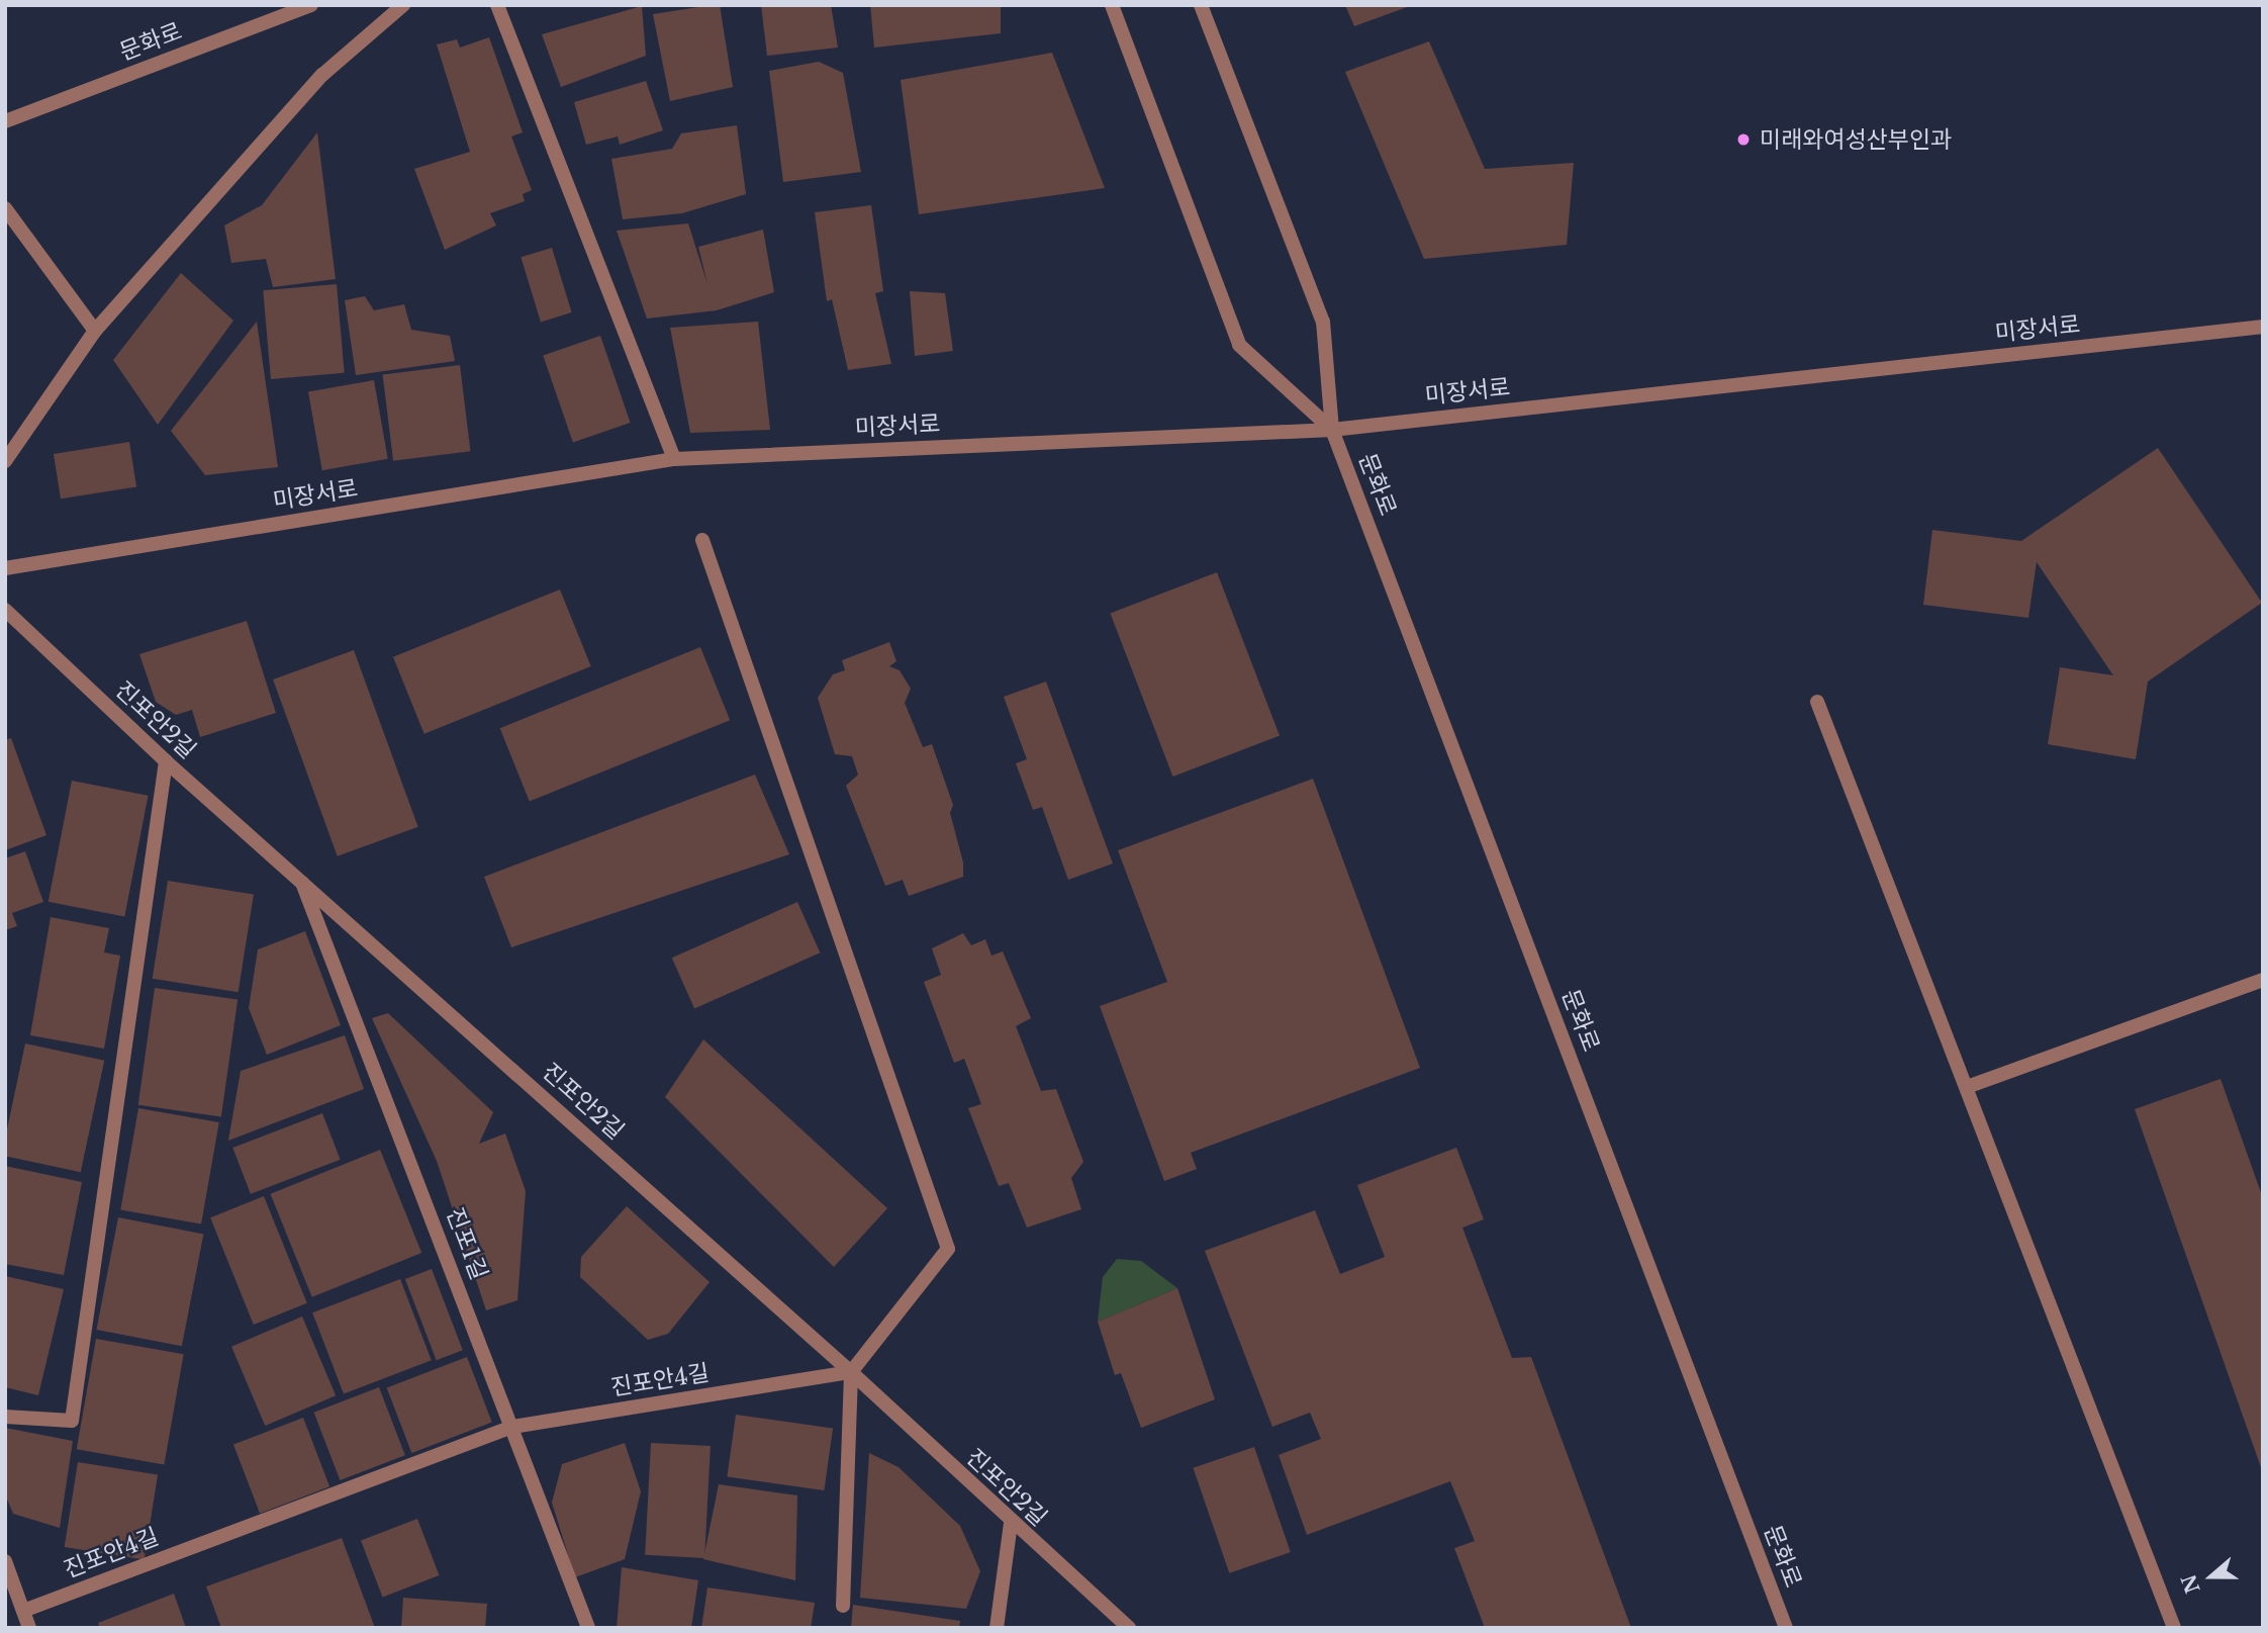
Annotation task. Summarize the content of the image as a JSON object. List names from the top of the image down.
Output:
{
  "streets": {
    "street": [
      "문화로",
      "미장서로",
      "진포안2길",
      "진포1길",
      "진포안4길"
    ]
  },
  "crossings": [
    ["문화로", "미장서로"],
    ["진포안2길", "진포1길"],
    ["진포안2길", "진포안4길"],
    ["진포1길", "진포안4길"]
  ],
  "places": ["미래와여성산부인과"],
  "north": "left"
}
